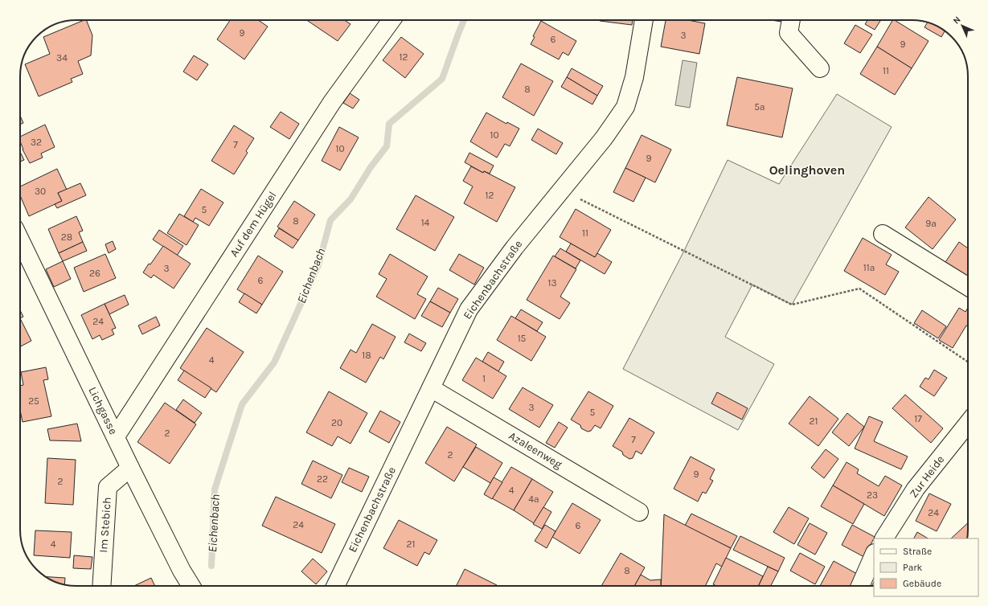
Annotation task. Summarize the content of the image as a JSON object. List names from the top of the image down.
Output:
{
  "streets": {
    "street": [
      "Auf dem Hügel",
      "Eichenbachstraße",
      "Lichgasse",
      "Azaleenweg",
      "Zur Heide",
      "Im Stebich"
    ]
  },
  "crossings": [
    ["Auf dem Hügel", "Lichgasse"],
    ["Eichenbachstraße", "Azaleenweg"],
    ["Lichgasse", "Im Stebich"]
  ],
  "districts": ["Oelinghoven"],
  "water": ["Eichenbach"],
  "house_numbers": [
    "9",
    "3",
    "6",
    "9",
    "12",
    "34",
    "11",
    "8",
    "5a",
    "10",
    "32",
    "7",
    "10",
    "9",
    "30",
    "12",
    "5",
    "8",
    "14",
    "9a",
    "11",
    "28",
    "11a",
    "3",
    "26",
    "6",
    "13",
    "24",
    "15",
    "18",
    "4",
    "1",
    "25",
    "3",
    "5",
    "17",
    "21",
    "20",
    "2",
    "7",
    "2",
    "9",
    "22",
    "2",
    "4",
    "23",
    "4a",
    "24",
    "24",
    "6",
    "4",
    "21",
    "8"
  ],
  "legend": ["Straße", "Park", "Gebäude"],
  "north": "top left"
}
